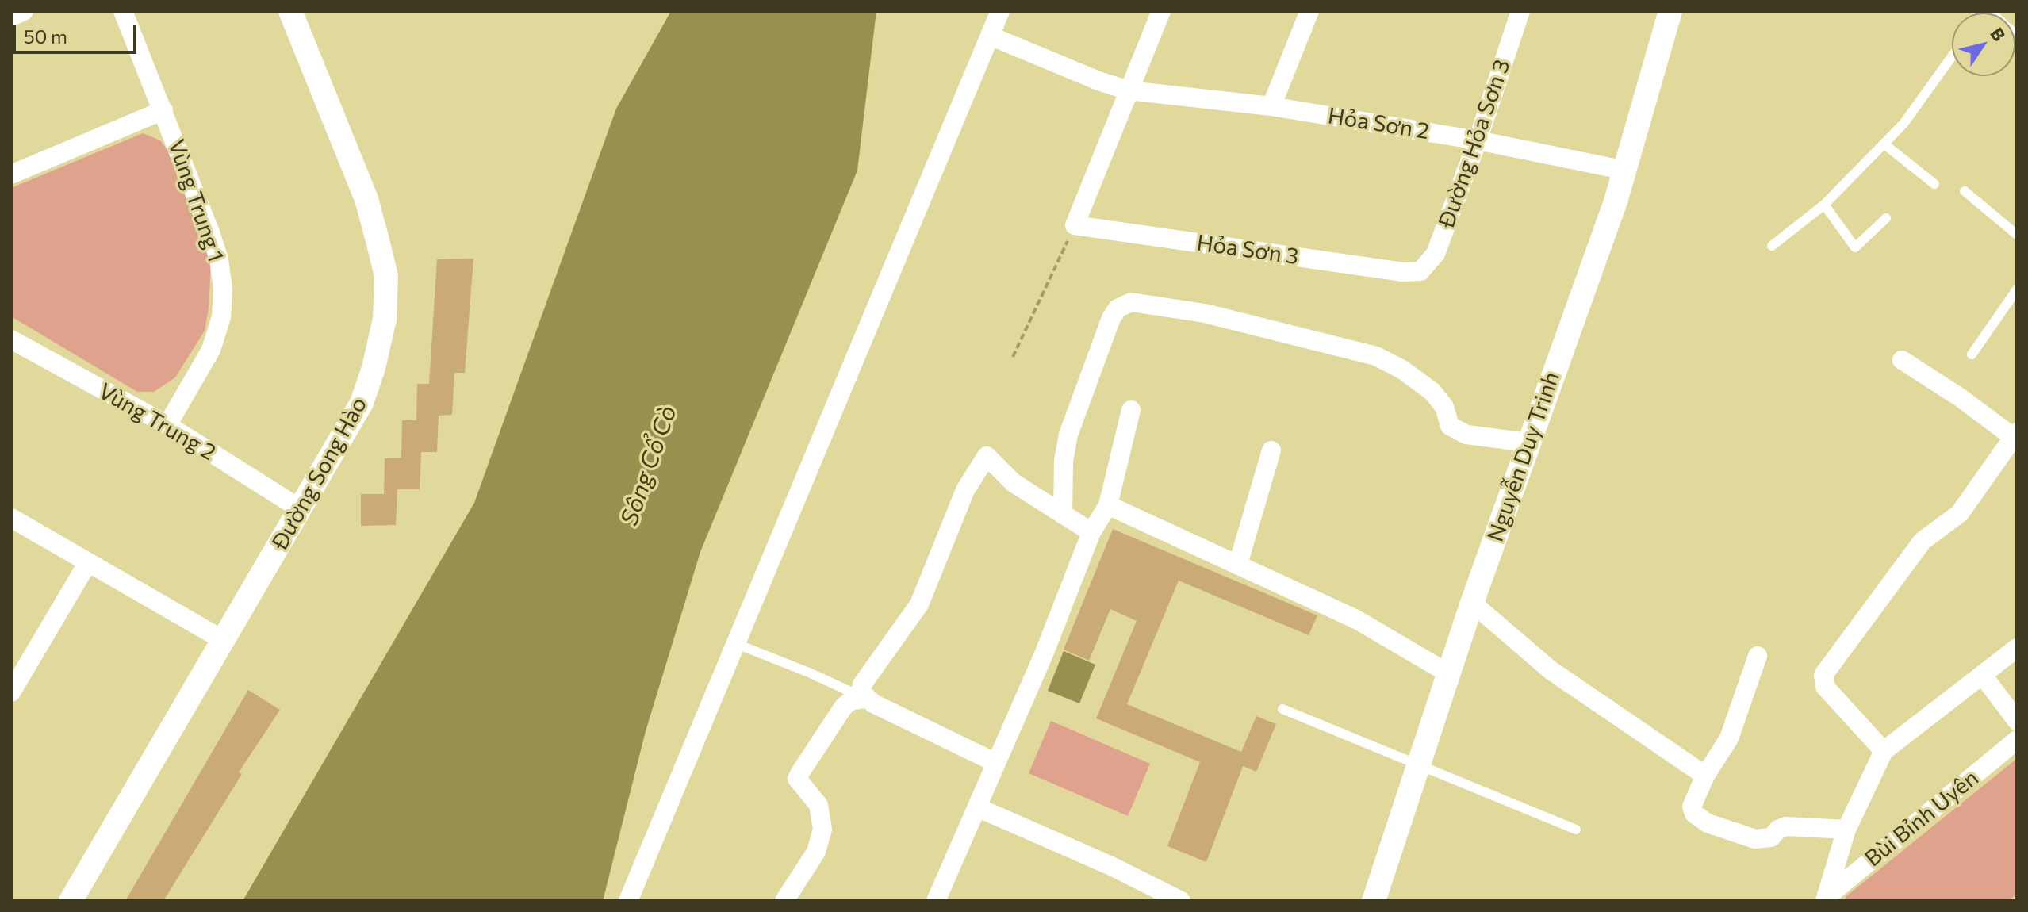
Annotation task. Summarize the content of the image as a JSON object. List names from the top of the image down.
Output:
{
  "streets": {
    "street": [
      "Hỏa Sơn 2",
      "Đường Hỏa Sơn 3",
      "Vùng Trung 1",
      "Hỏa Sơn 3",
      "Vùng Trung 2",
      "Nguyễn Duy Trinh",
      "Đường Song Hào",
      "Bùi Bỉnh Uyên"
    ]
  },
  "crossings": [
    ["Hỏa Sơn 2", "Đường Hỏa Sơn 3"],
    ["Hỏa Sơn 2", "Nguyễn Duy Trinh"],
    ["Đường Hỏa Sơn 3", "Hỏa Sơn 3"],
    ["Vùng Trung 1", "Vùng Trung 2"],
    ["Vùng Trung 2", "Đường Song Hào"]
  ],
  "water": ["Sông Cổ Cò"],
  "scale_bar": "50 m",
  "north": "top right"
}
